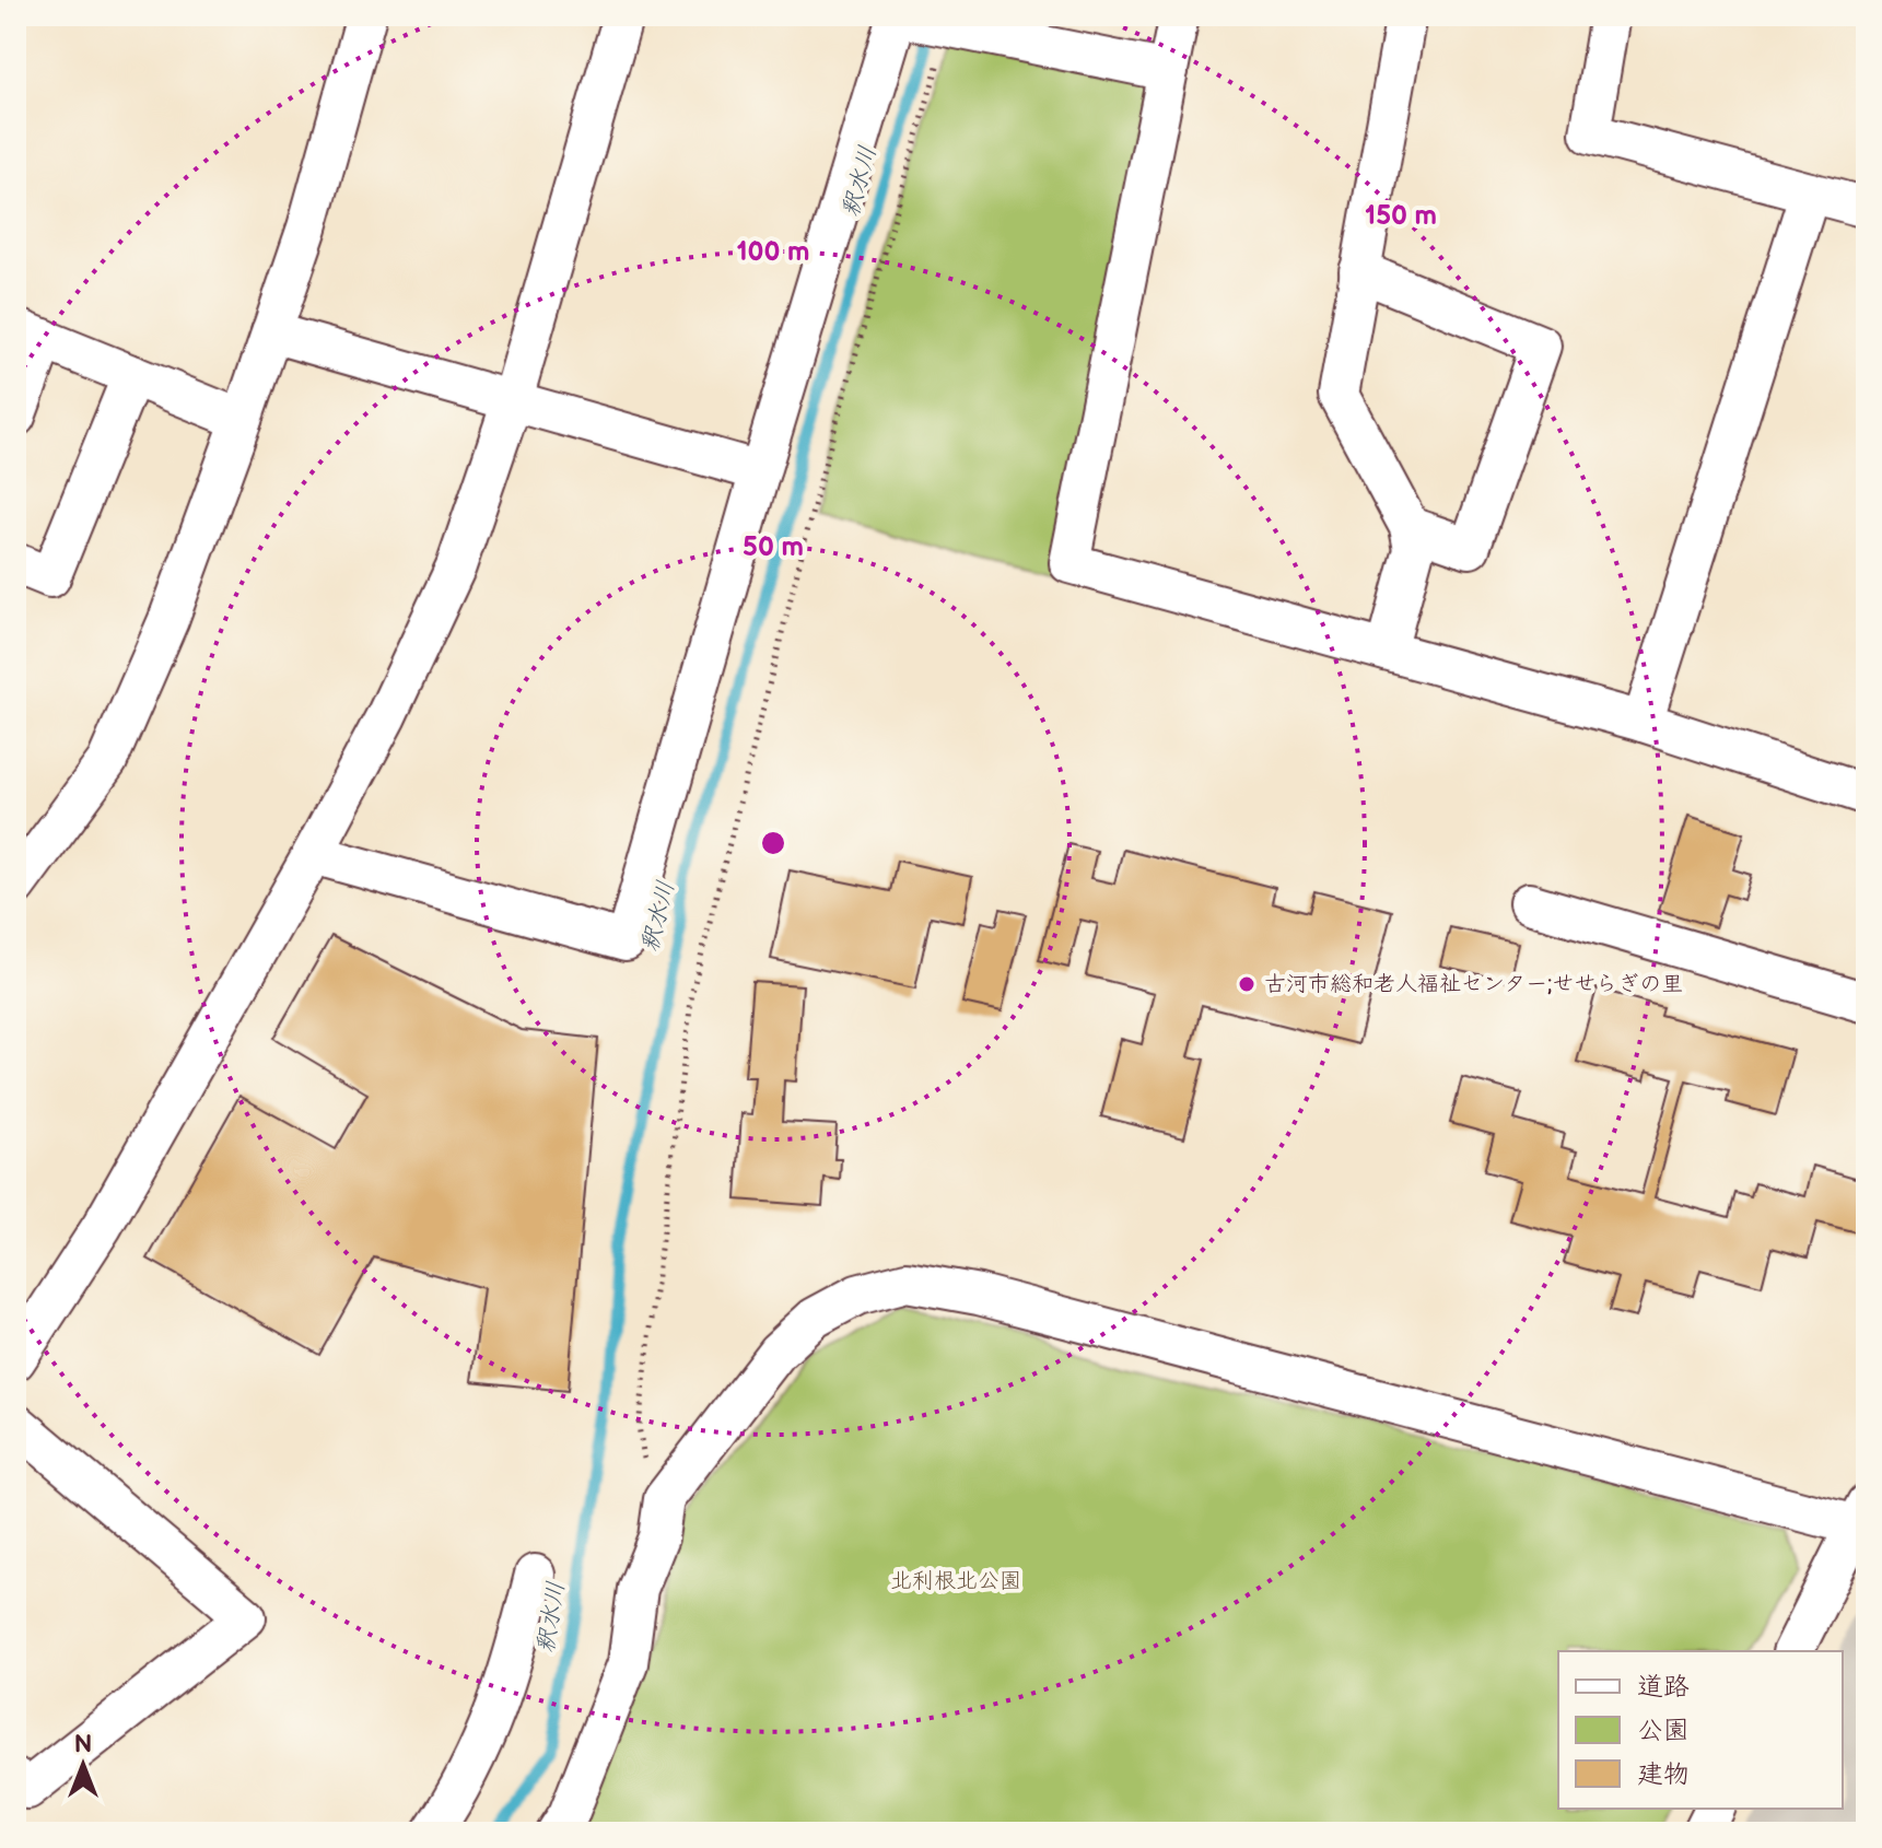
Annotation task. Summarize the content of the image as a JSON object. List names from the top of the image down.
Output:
{
  "water": ["釈水川"],
  "parks": ["北利根北公園"],
  "places": ["古河市総和老人福祉センター;せせらぎの里"],
  "legend": ["道路", "公園", "建物"],
  "north": "top",
  "rings": ["150 m", "100 m", "50 m"]
}
